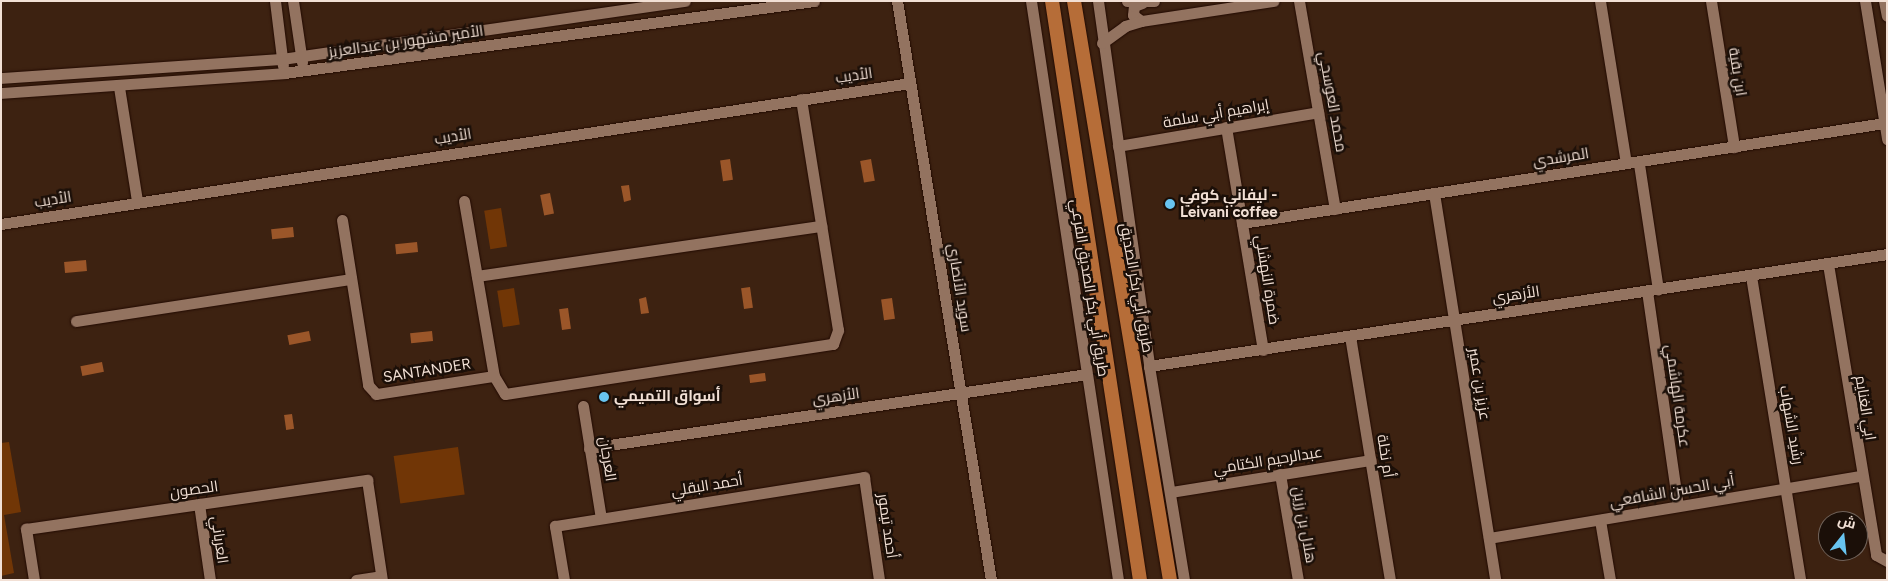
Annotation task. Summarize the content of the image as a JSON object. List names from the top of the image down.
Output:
{
  "streets": {
    "main road": ["طريق أبي بكر الصديق"],
    "street": [
      "الأمير مشهور بن عبدالعزيز",
      "ابن بقية",
      "الأديب",
      "محمد العوسجي",
      "إبراهيم أبي سلمة",
      "المرشدي",
      "ضمرة النهشلي",
      "سويد الأنصاري",
      "طريق أبي بكر الصديق الفرعي",
      "الأزهري",
      "SANTANDER",
      "عزيز بن عمير",
      "عكرمة الهاشمي",
      "ابي الغنايم",
      "رشيد الشهاب",
      "أم نخلة",
      "العرجان",
      "عبدالرحيم الكتامي",
      "أحمد البقلي",
      "الحصون",
      "أبي الحسن الشافعي",
      "هلال بن رزين",
      "أحمد تيمور",
      "العرباني"
    ]
  },
  "crossings": [
    ["ابن بقية", "المرشدي"],
    ["الأديب", "سويد الأنصاري"],
    ["محمد العوسجي", "إبراهيم أبي سلمة"],
    ["محمد العوسجي", "المرشدي"],
    ["إبراهيم أبي سلمة", "ضمرة النهشلي"],
    ["المرشدي", "ضمرة النهشلي"],
    ["المرشدي", "عزيز بن عمير"],
    ["المرشدي", "عكرمة الهاشمي"],
    ["ضمرة النهشلي", "الأزهري"],
    ["سويد الأنصاري", "الأزهري"],
    ["طريق أبي بكر الصديق الفرعي", "الأزهري"],
    ["الأزهري", "عزيز بن عمير"],
    ["الأزهري", "عكرمة الهاشمي"],
    ["الأزهري", "ابي الغنايم"],
    ["الأزهري", "رشيد الشهاب"],
    ["الأزهري", "أم نخلة"],
    ["الأزهري", "العرجان"],
    ["عزيز بن عمير", "أبي الحسن الشافعي"],
    ["عكرمة الهاشمي", "أبي الحسن الشافعي"],
    ["ابي الغنايم", "أبي الحسن الشافعي"],
    ["رشيد الشهاب", "أبي الحسن الشافعي"],
    ["أم نخلة", "عبدالرحيم الكتامي"],
    ["العرجان", "أحمد البقلي"],
    ["عبدالرحيم الكتامي", "هلال بن رزين"],
    ["أحمد البقلي", "أحمد تيمور"],
    ["الحصون", "العرباني"]
  ],
  "places": ["ليفاني كوفي - Leivani coffee", "أسواق التميمي"],
  "north": "top"
}
